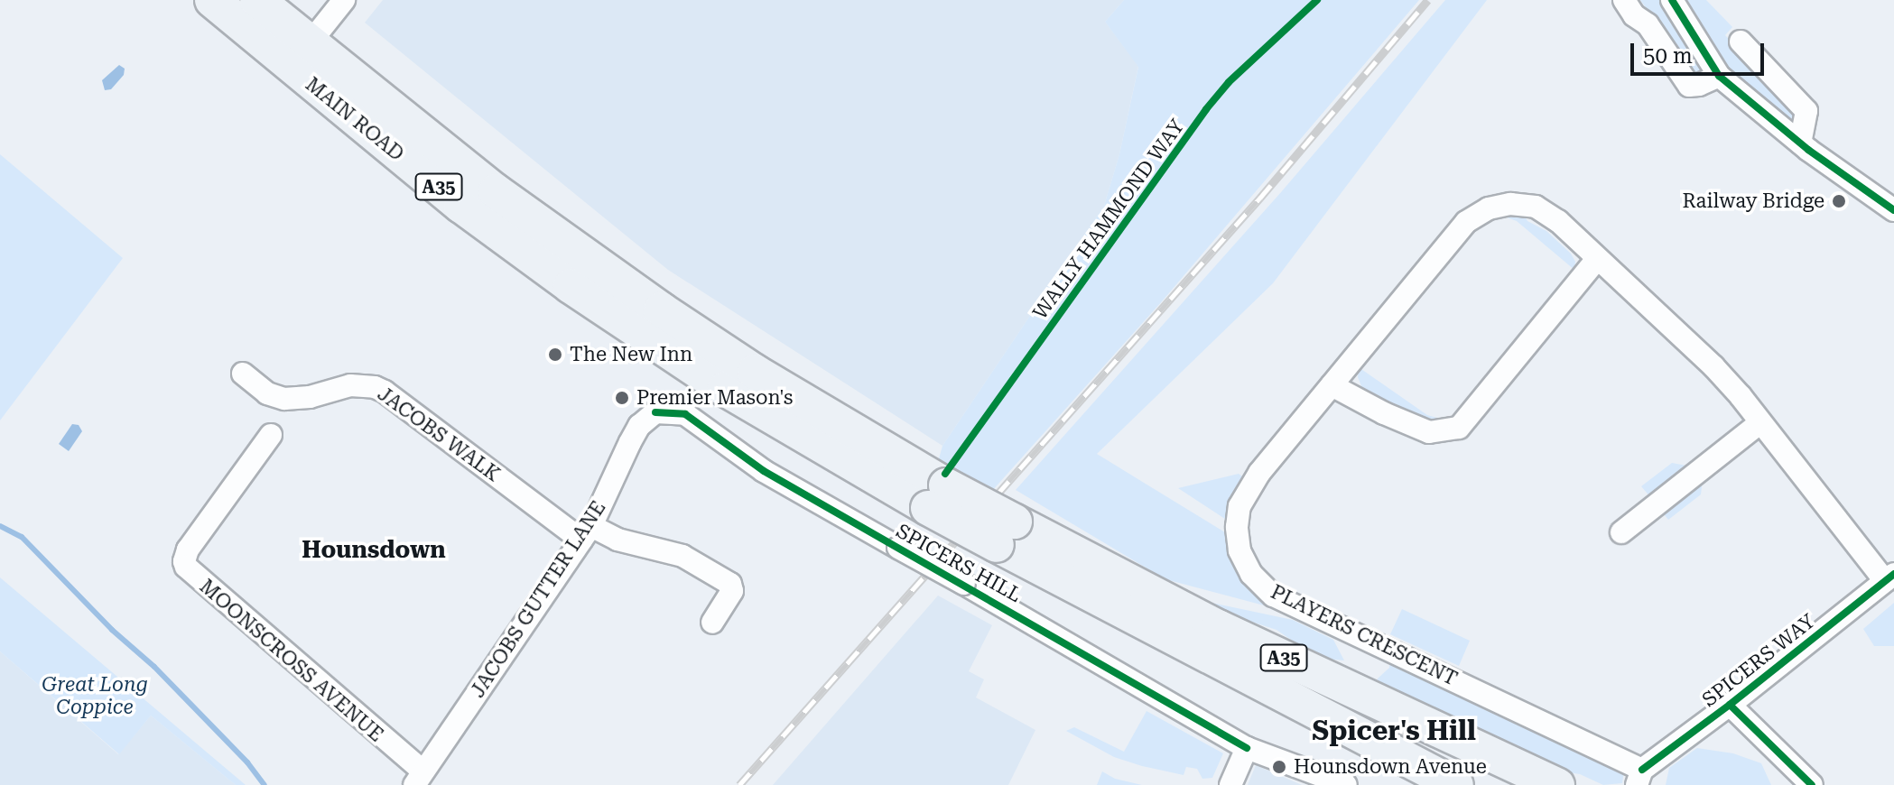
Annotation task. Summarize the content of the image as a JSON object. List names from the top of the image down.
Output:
{
  "streets": {
    "main road": ["MAIN ROAD", "A35", "SPICERS HILL"],
    "street": [
      "JACOBS WALK",
      "JACOBS GUTTER LANE",
      "PLAYERS CRESCENT",
      "MOONSCROSS AVENUE",
      "SPICERS WAY"
    ],
    "cycle path": ["WALLY HAMMOND WAY"]
  },
  "crossings": [
    ["MAIN ROAD", "SPICERS HILL"],
    ["JACOBS WALK", "JACOBS GUTTER LANE"],
    ["SPICERS HILL", "JACOBS GUTTER LANE"],
    ["JACOBS GUTTER LANE", "MOONSCROSS AVENUE"],
    ["PLAYERS CRESCENT", "SPICERS WAY"]
  ],
  "districts": ["Hounsdown", "Spicer's Hill"],
  "parks": ["Great Long Coppice"],
  "places": [
    "Railway Bridge",
    "The New Inn",
    "Premier Mason's",
    "Hounsdown Avenue"
  ],
  "scale_bar": "50 m"
}
